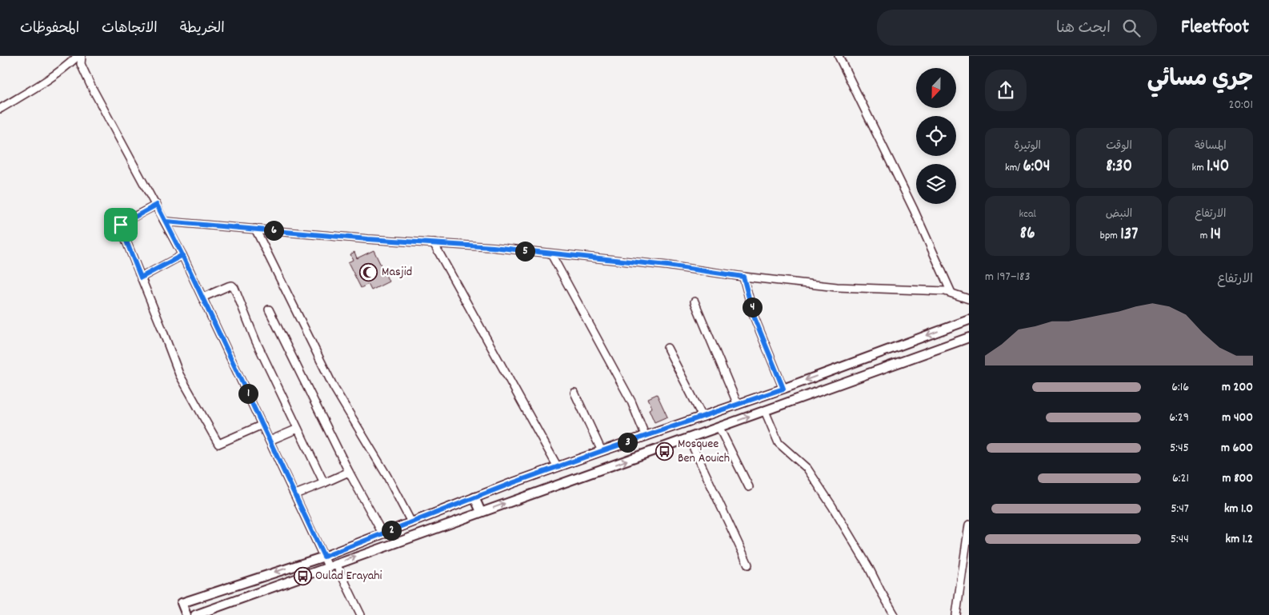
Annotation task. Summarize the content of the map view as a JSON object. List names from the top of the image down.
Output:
{
  "places": {
    "mosque": ["Masjid"],
    "bus stop": ["Mosquee Ben Aouich", "Oulad Erayahi"]
  },
  "north": "bottom",
  "page": {
    "header": "Fleetfoot",
    "search": "ابحث هنا",
    "nav": ["الخريطة", "الاتجاهات", "المحفوظات"],
    "heading": ["جري مسائي", "20:01"],
    "stats": [
      ["المسافة", "1.40 km"],
      ["الوقت", "8:30"],
      ["الوتيرة", "6:04 /km"],
      ["الارتفاع", "14 m"],
      ["النبض", "137 bpm"],
      ["kcal", "86"]
    ],
    "pins": [
      "6",
      "5",
      "4",
      "1",
      "3",
      "2"
    ],
    "chart": ["الارتفاع", "183–197 m"],
    "list": [
      {
        "name": "200 m",
        "note": "6:16"
      },
      {
        "name": "400 m",
        "note": "6:29"
      },
      {
        "name": "600 m",
        "note": "5:45"
      },
      {
        "name": "800 m",
        "note": "6:21"
      },
      {
        "name": "1.0 km",
        "note": "5:47"
      },
      {
        "name": "1.2 km",
        "note": "5:44"
      }
    ]
  }
}
